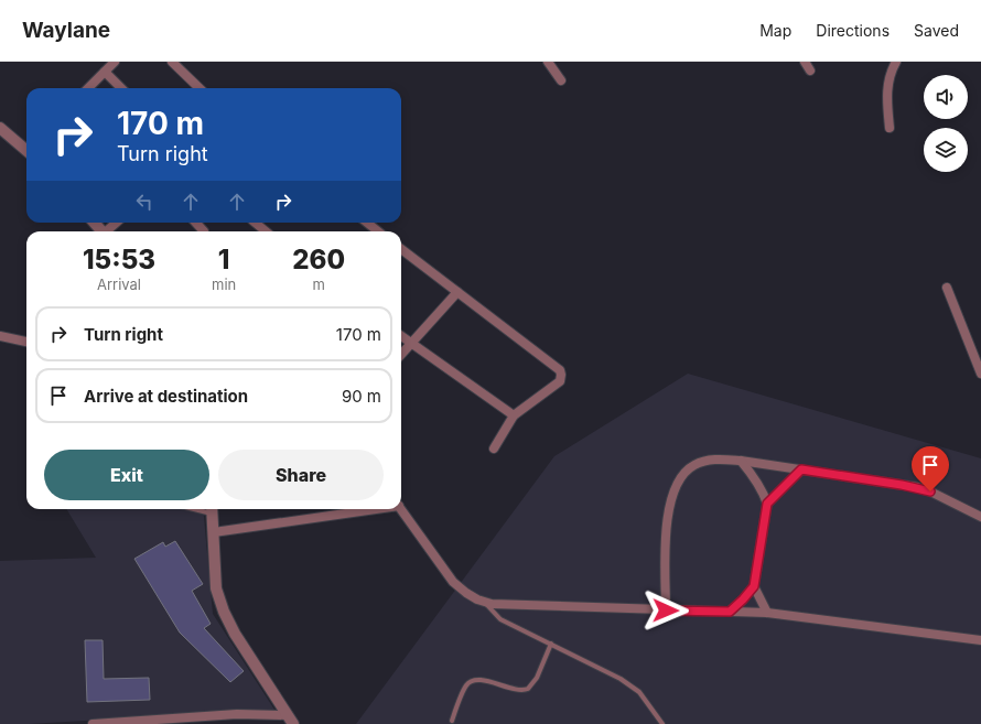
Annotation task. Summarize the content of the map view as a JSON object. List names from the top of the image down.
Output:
{
  "page": {
    "header": "Waylane",
    "nav": ["Map", "Directions", "Saved"],
    "turn": ["170 m", "Turn right"],
    "eta": [
      "15:53",
      "Arrival",
      "1",
      "min",
      "260",
      "m"
    ],
    "list": [
      {
        "name": "Turn right",
        "value": "170 m"
      },
      {
        "name": "Arrive at destination",
        "value": "90 m"
      }
    ],
    "buttons": ["Exit", "Share"]
  }
}
